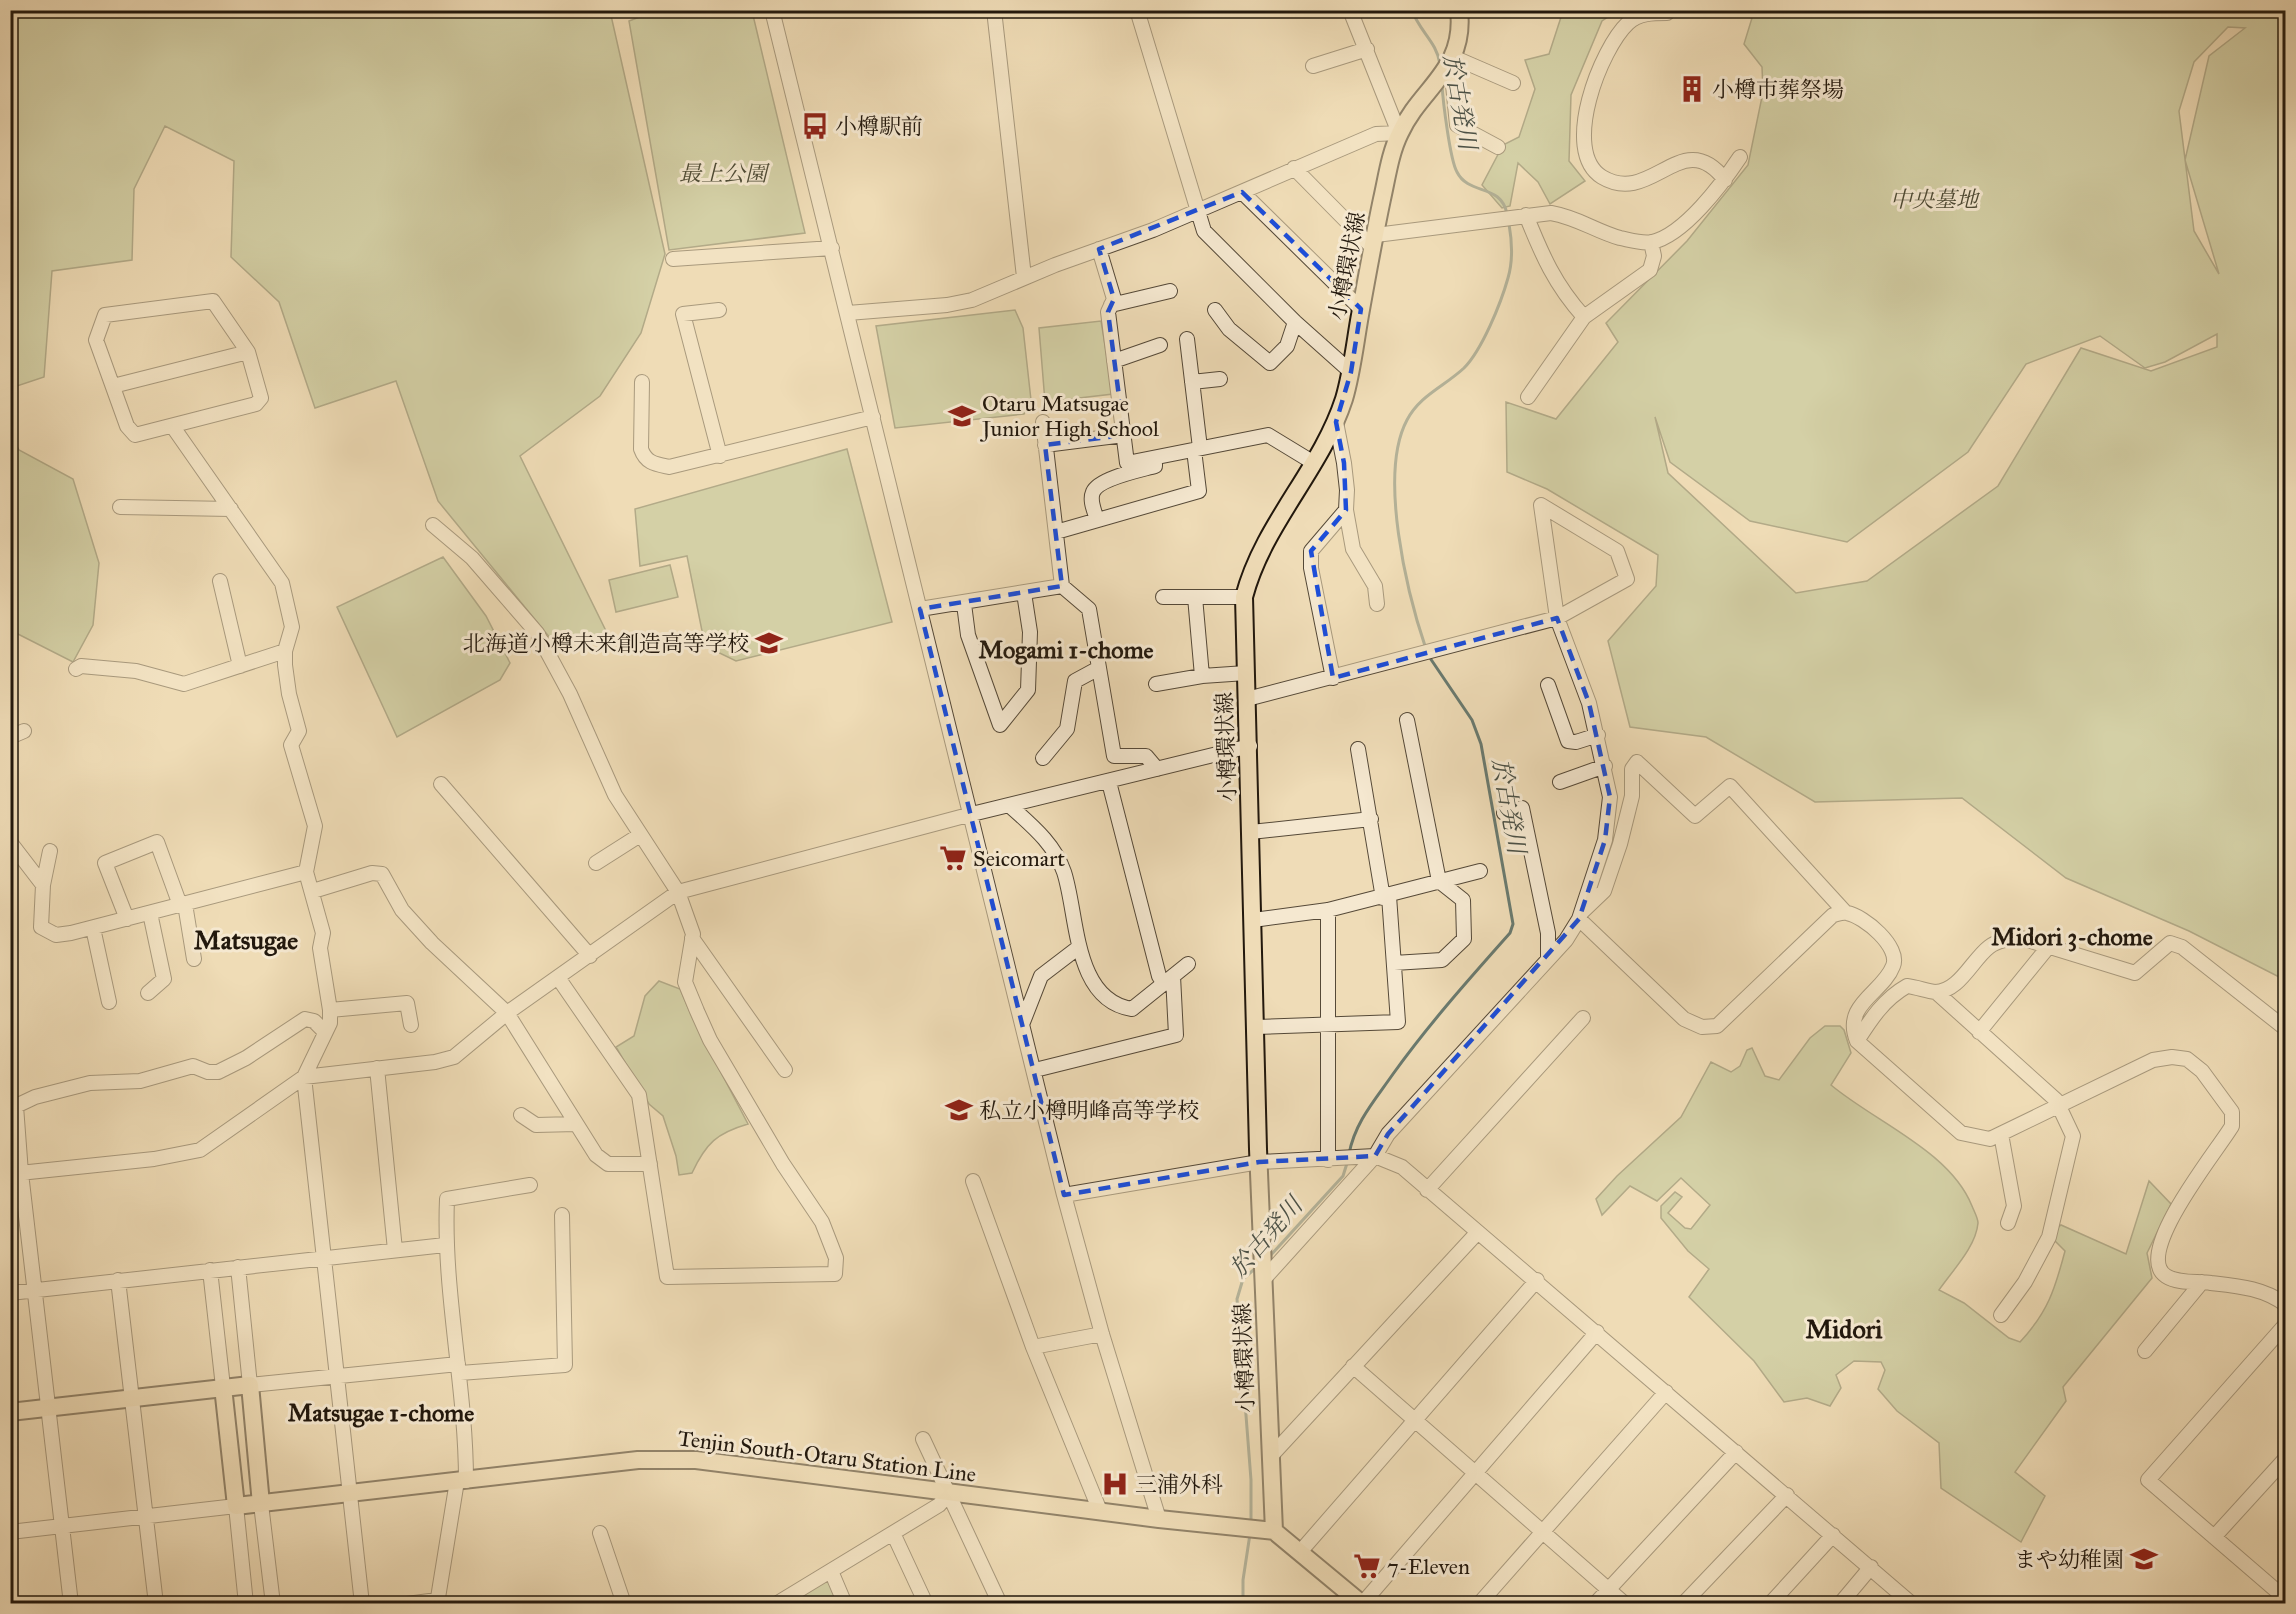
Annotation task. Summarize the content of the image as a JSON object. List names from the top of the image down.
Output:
{
  "streets": {
    "main road": ["小樽環状線", "Tenjin South-Otaru Station Line"]
  },
  "crossings": [
    ["小樽環状線", "Tenjin South-Otaru Station Line"]
  ],
  "districts": [
    "Mogami 1-chome",
    "Midori 3-chome",
    "Matsugae",
    "Midori",
    "Matsugae 1-chome"
  ],
  "water": ["於古発川"],
  "parks": ["最上公園", "中央墓地"],
  "places": {
    "building": ["小樽市葬祭場"],
    "bus stop": ["小樽駅前"],
    "school or university": [
      "Otaru Matsugae Junior High School",
      "北海道小樽未来創造高等学校",
      "私立小樽明峰高等学校",
      "まや幼稚園"
    ],
    "supermarket": ["Seicomart", "7-Eleven"],
    "hospital": ["三浦外科"]
  }
}
